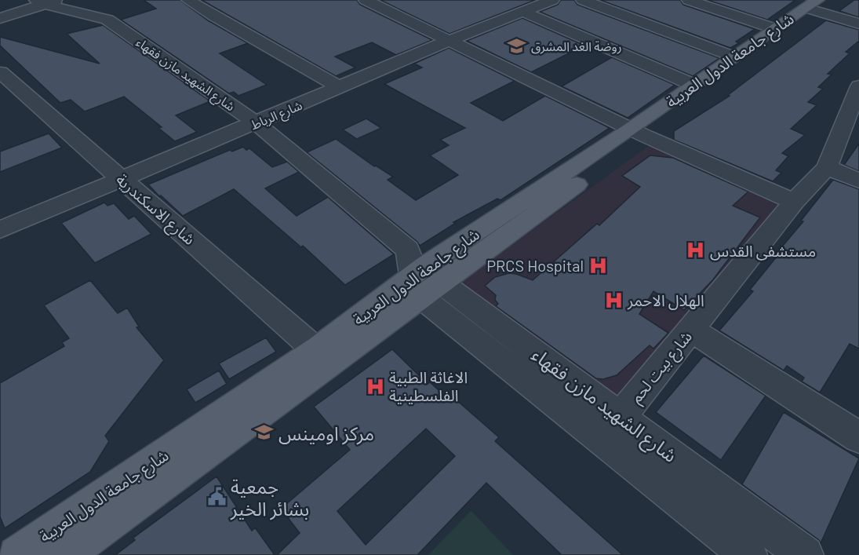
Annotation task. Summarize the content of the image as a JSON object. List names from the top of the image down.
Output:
{
  "streets": {
    "main road": ["شارع جامعة الدول العربية"],
    "street": [
      "شارع الشهيد مازن فقهاء",
      "شارع الرباط",
      "شارع الاسكندرية",
      "شارع بيت لحم"
    ]
  },
  "crossings": [
    ["شارع جامعة الدول العربية", "شارع الشهيد مازن فقهاء"],
    ["شارع الشهيد مازن فقهاء", "شارع الرباط"],
    ["شارع الشهيد مازن فقهاء", "شارع بيت لحم"],
    ["شارع الرباط", "شارع الاسكندرية"]
  ],
  "places": {
    "school or university": ["روضة الغد المشرق", "مركز اومينس"],
    "hospital": [
      "مستشفى القدس",
      "PRCS Hospital",
      "الهلال الاحمر",
      "الاغاثة الطبية الفلسطينية"
    ],
    "public building": ["جمعية بشائر الخير"]
  }
}
